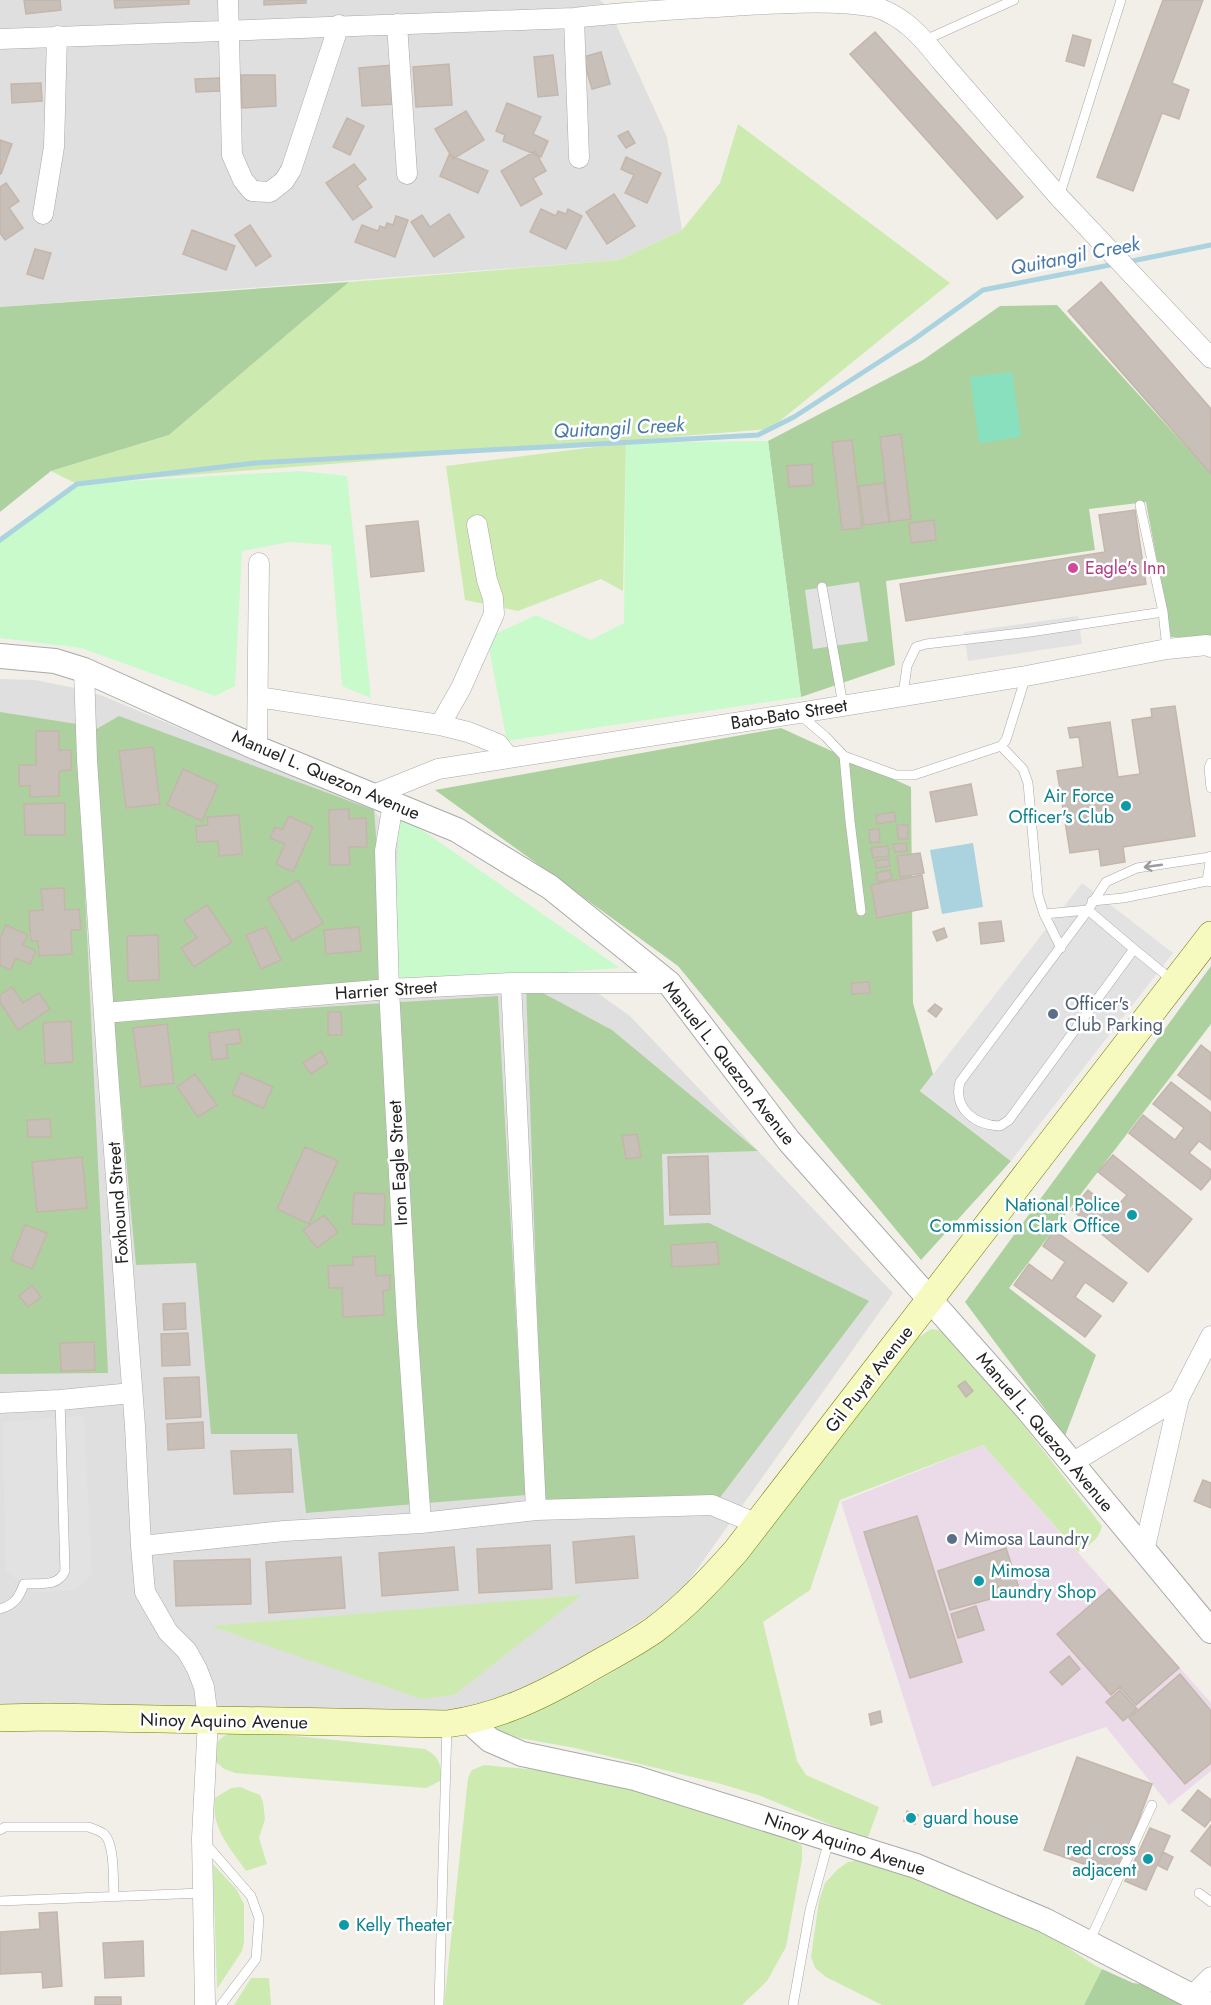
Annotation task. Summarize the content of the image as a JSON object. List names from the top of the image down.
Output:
{
  "streets": {
    "main road": ["Gil Puyat Avenue", "Ninoy Aquino Avenue"],
    "street": [
      "Bato-Bato Street",
      "Manuel L. Quezon Avenue",
      "Harrier Street",
      "Iron Eagle Street",
      "Foxhound Street"
    ]
  },
  "crossings": [
    ["Bato-Bato Street", "Manuel L. Quezon Avenue"],
    ["Bato-Bato Street", "Iron Eagle Street"],
    ["Manuel L. Quezon Avenue", "Harrier Street"],
    ["Manuel L. Quezon Avenue", "Iron Eagle Street"],
    ["Manuel L. Quezon Avenue", "Foxhound Street"],
    ["Manuel L. Quezon Avenue", "Gil Puyat Avenue"],
    ["Harrier Street", "Iron Eagle Street"],
    ["Harrier Street", "Foxhound Street"],
    ["Foxhound Street", "Ninoy Aquino Avenue"],
    ["Gil Puyat Avenue", "Ninoy Aquino Avenue"]
  ],
  "water": ["Quitangil Creek"],
  "places": [
    "Eagle's Inn",
    "Air Force Officer's Club",
    "Officer's Club Parking",
    "National Police Commission Clark Office",
    "Mimosa Laundry",
    "Mimosa Laundry Shop",
    "guard house",
    "red cross adjacent",
    "Kelly Theater"
  ]
}
